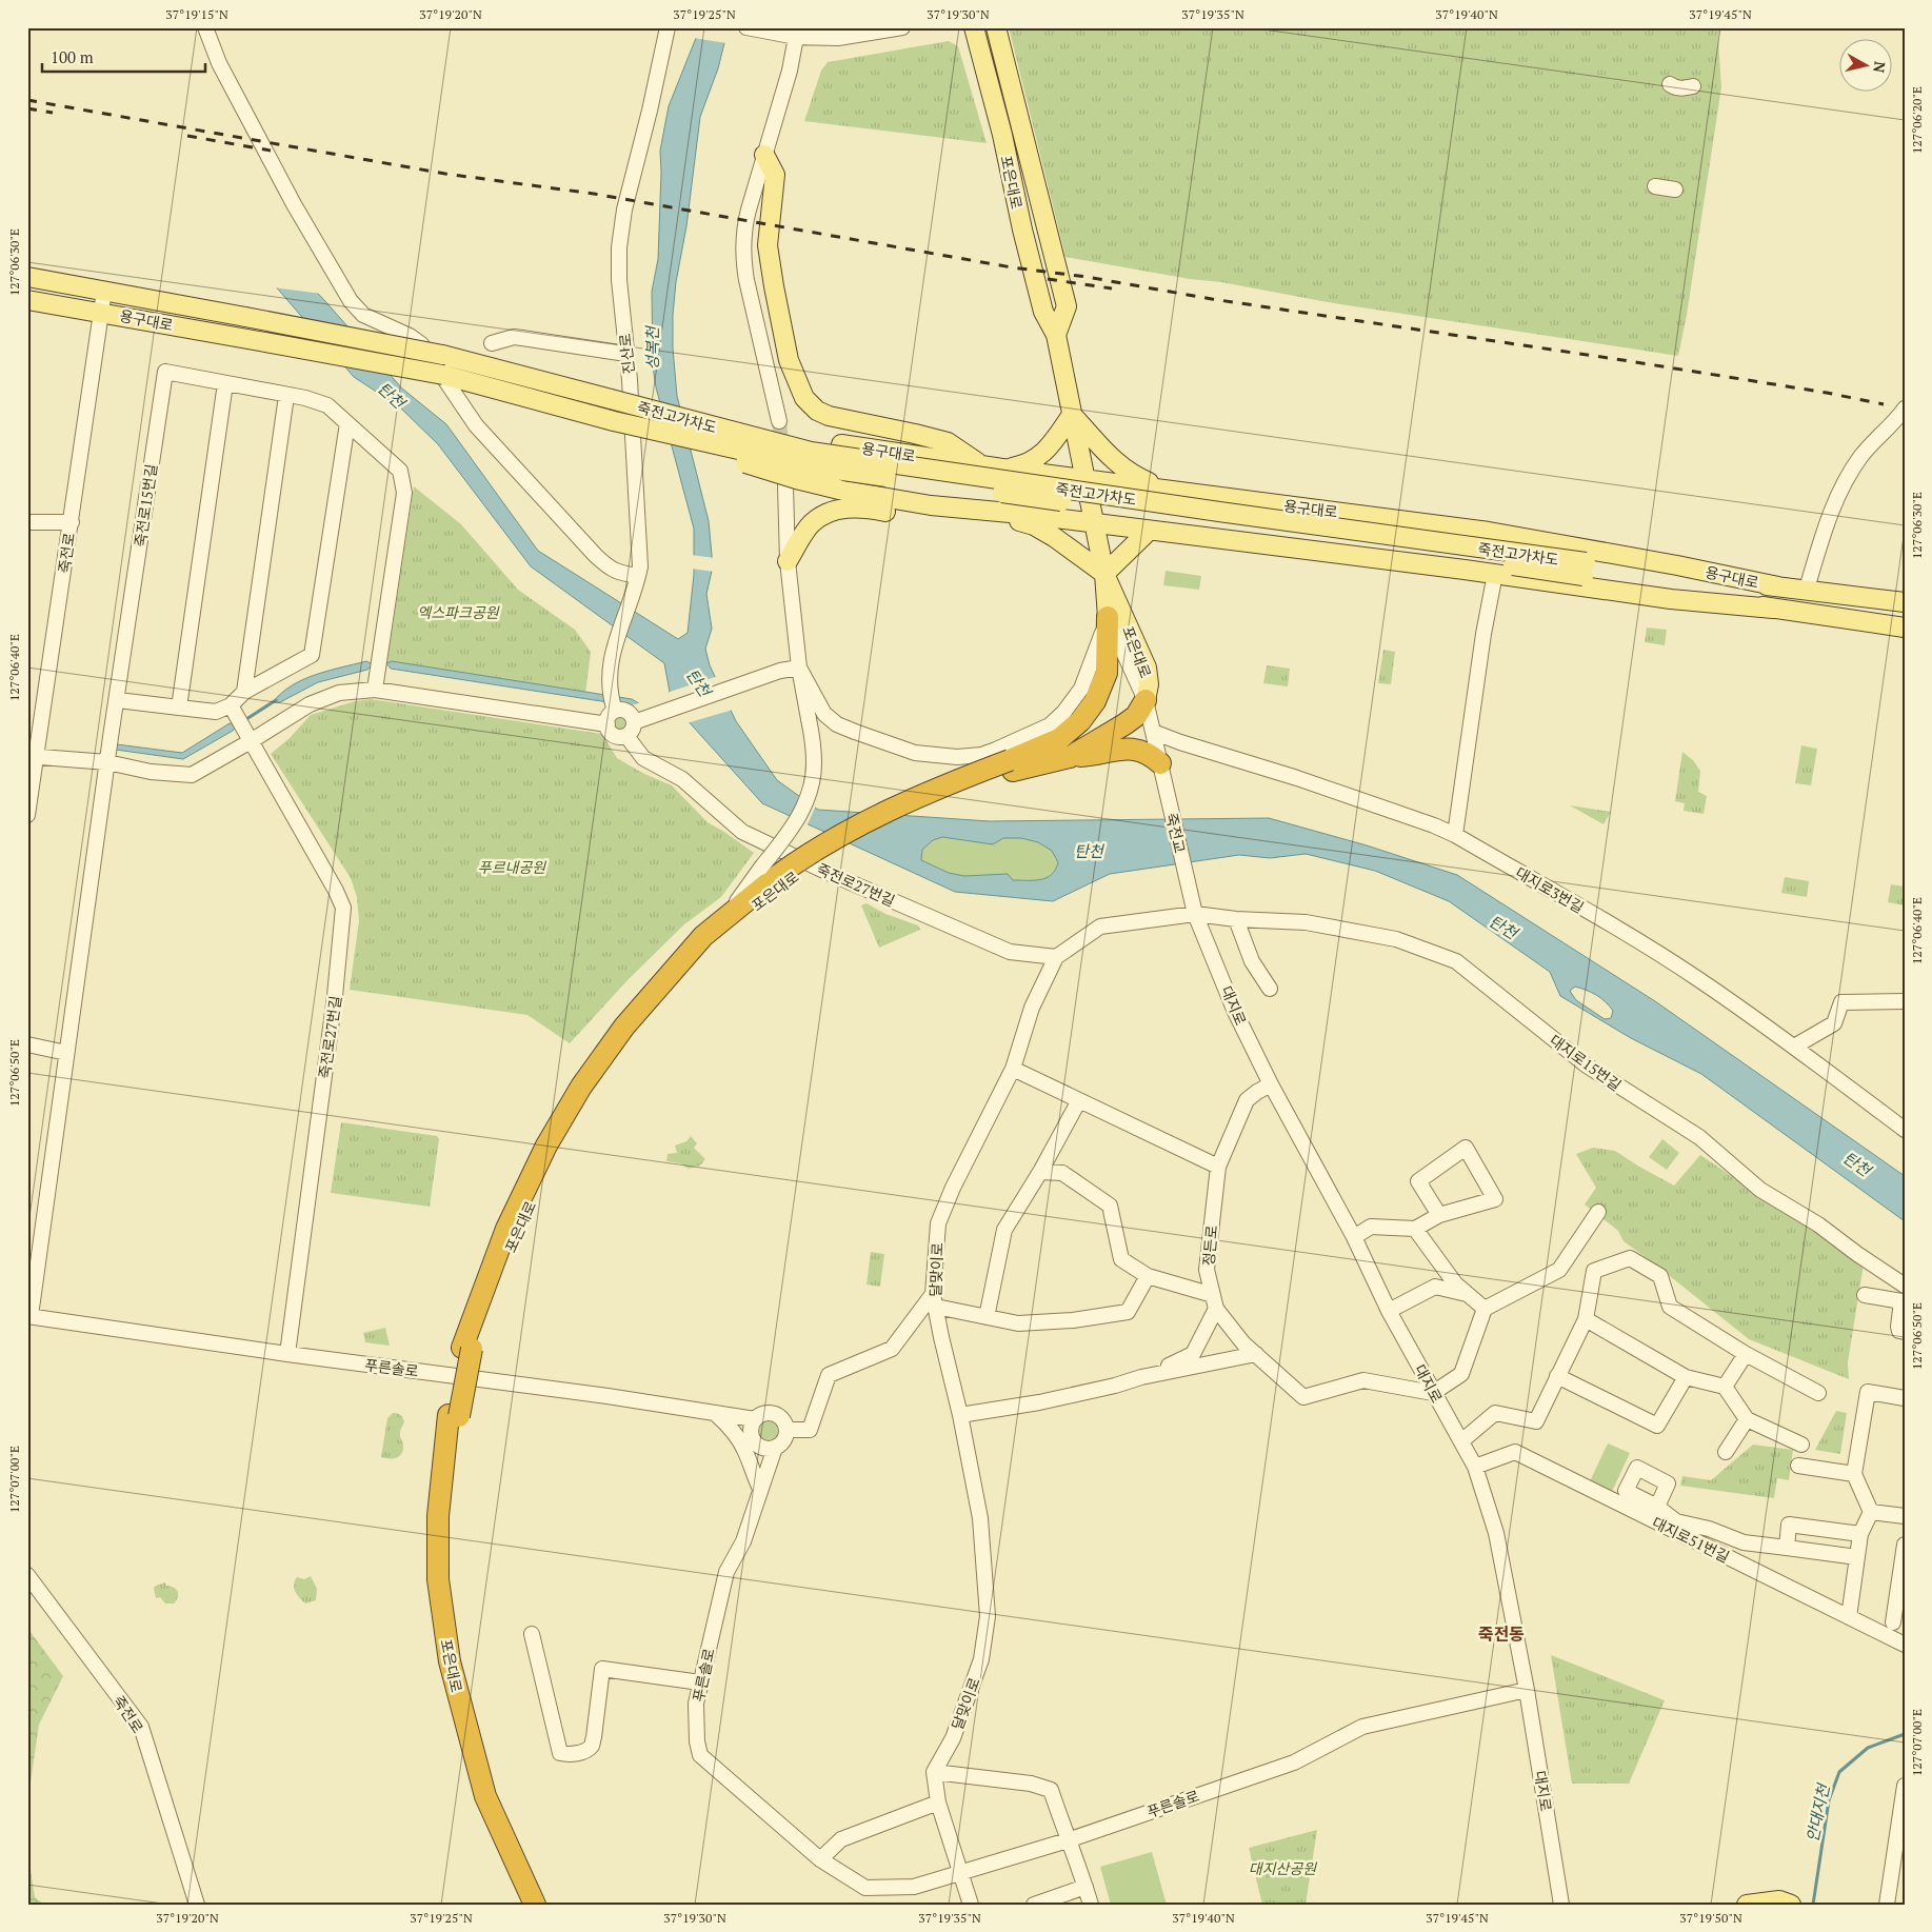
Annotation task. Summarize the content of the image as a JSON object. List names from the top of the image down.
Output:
{
  "streets": {
    "highway": ["포은대로"],
    "main road": ["용구대로", "죽전고가차도"],
    "street": [
      "진산로",
      "죽전로15번길",
      "죽전로",
      "죽전교",
      "죽전로27번길",
      "대지로3번길",
      "대지로",
      "대지로15번길",
      "정든로",
      "달맞이로",
      "푸른솔로",
      "대지로51번길"
    ]
  },
  "crossings": [
    ["포은대로", "용구대로"],
    ["용구대로", "죽전고가차도"],
    ["용구대로", "죽전로"],
    ["진산로", "죽전로27번길"],
    ["죽전로15번길", "푸른솔로"],
    ["죽전교", "대지로"],
    ["죽전로27번길", "달맞이로"],
    ["죽전로27번길", "푸른솔로"],
    ["대지로", "대지로15번길"],
    ["대지로", "정든로"],
    ["대지로", "달맞이로"],
    ["대지로", "푸른솔로"],
    ["대지로", "대지로51번길"],
    ["대지로15번길", "달맞이로"]
  ],
  "districts": ["죽전동"],
  "water": ["성복천", "탄천", "안대지천"],
  "parks": ["엑스파크공원", "푸르내공원", "대지산공원"],
  "scale_bar": "100 m",
  "north": "right",
  "coordinates": [
    "37°19'15\"N",
    "37°19'20\"N",
    "37°19'25\"N",
    "37°19'30\"N",
    "37°19'35\"N",
    "37°19'40\"N",
    "37°19'45\"N",
    "127°06'20\"E",
    "127°06'30\"E",
    "127°06'40\"E",
    "127°06'50\"E",
    "127°07'00\"E",
    "37°19'50\"N"
  ]
}
